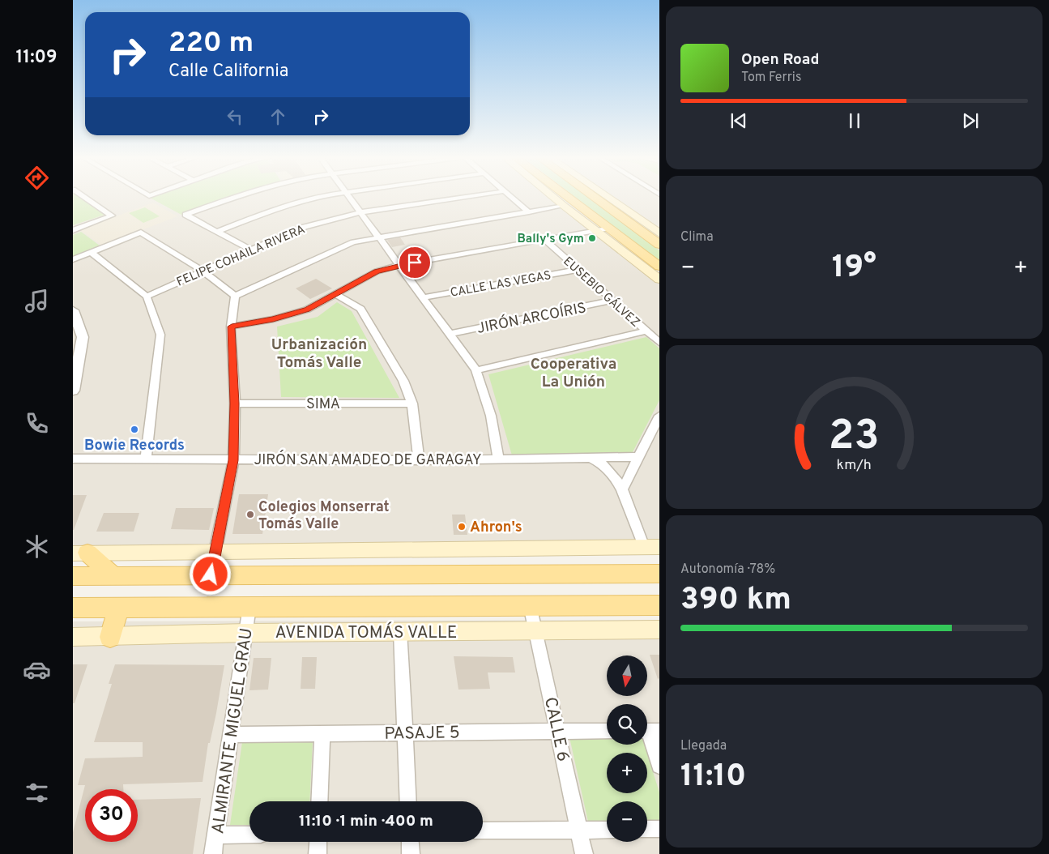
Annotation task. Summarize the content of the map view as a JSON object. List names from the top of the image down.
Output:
{
  "streets": {
    "main road": ["AVENIDA TOMÁS VALLE"],
    "street": [
      "FELIPE COHAILA RIVERA",
      "CALLE LAS VEGAS",
      "EUSEBIO GÁLVEZ",
      "JIRÓN ARCOÍRIS",
      "SIMA",
      "JIRÓN SAN AMADEO DE GARAGAY",
      "CALLE 6",
      "ALMIRANTE MIGUEL GRAU",
      "PASAJE 5"
    ]
  },
  "crossings": [
    ["CALLE LAS VEGAS", "EUSEBIO GÁLVEZ"],
    ["EUSEBIO GÁLVEZ", "JIRÓN ARCOÍRIS"],
    ["AVENIDA TOMÁS VALLE", "CALLE 6"],
    ["AVENIDA TOMÁS VALLE", "ALMIRANTE MIGUEL GRAU"],
    ["CALLE 6", "PASAJE 5"],
    ["ALMIRANTE MIGUEL GRAU", "PASAJE 5"]
  ],
  "districts": ["Urbanización Tomás Valle", "Cooperativa La Unión"],
  "places": [
    "Bally's Gym",
    "Bowie Records",
    "Colegios Monserrat Tomás Valle",
    "Ahron's"
  ],
  "north": "bottom",
  "page": {
    "tabs": "11:09",
    "turn": ["220 m", "Calle California"],
    "song": ["Open Road", "Tom Ferris"],
    "tile": [
      "Clima",
      ["Autonomía · 78%", "390 km"],
      ["Llegada", "11:10"]
    ],
    "heat": ["−", "19°", "+"],
    "map_buttons": ["+", "−"],
    "limit": "30",
    "trip": "11:10 · 1 min · 400 m",
    "gauge": ["23", "km/h"]
  }
}
